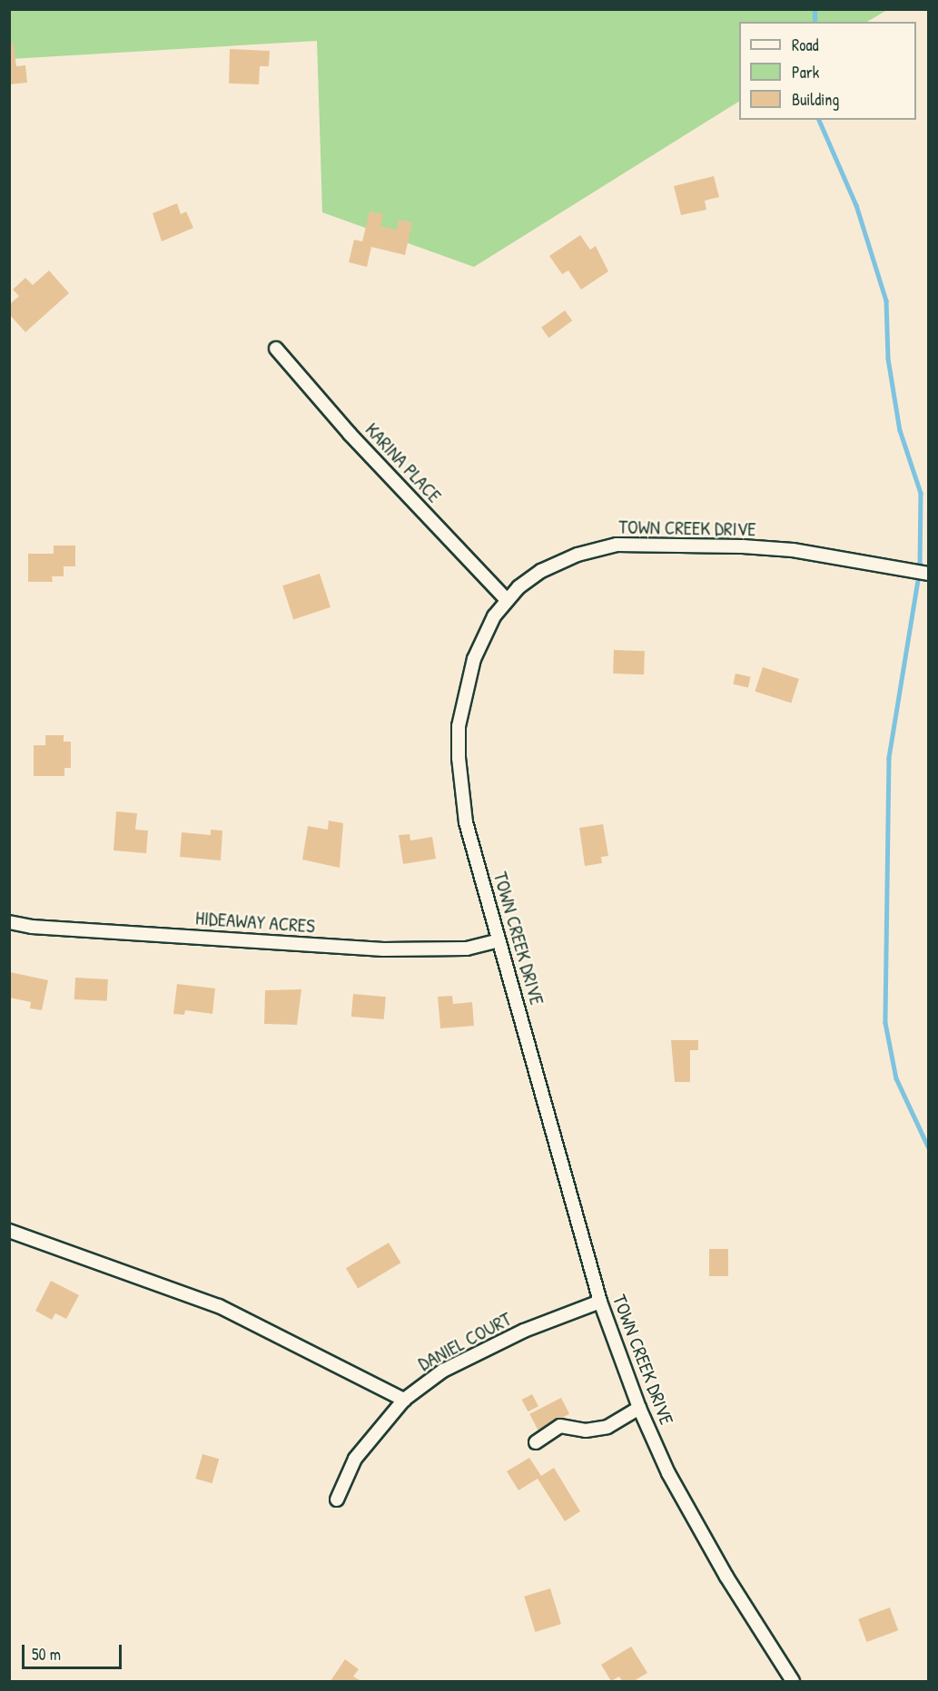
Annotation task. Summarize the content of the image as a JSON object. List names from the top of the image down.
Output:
{
  "streets": {
    "street": [
      "KARINA PLACE",
      "TOWN CREEK DRIVE",
      "HIDEAWAY ACRES",
      "DANIEL COURT"
    ]
  },
  "crossings": [
    ["KARINA PLACE", "TOWN CREEK DRIVE"],
    ["TOWN CREEK DRIVE", "HIDEAWAY ACRES"],
    ["TOWN CREEK DRIVE", "DANIEL COURT"]
  ],
  "legend": ["Road", "Park", "Building"],
  "scale_bar": "50 m"
}
